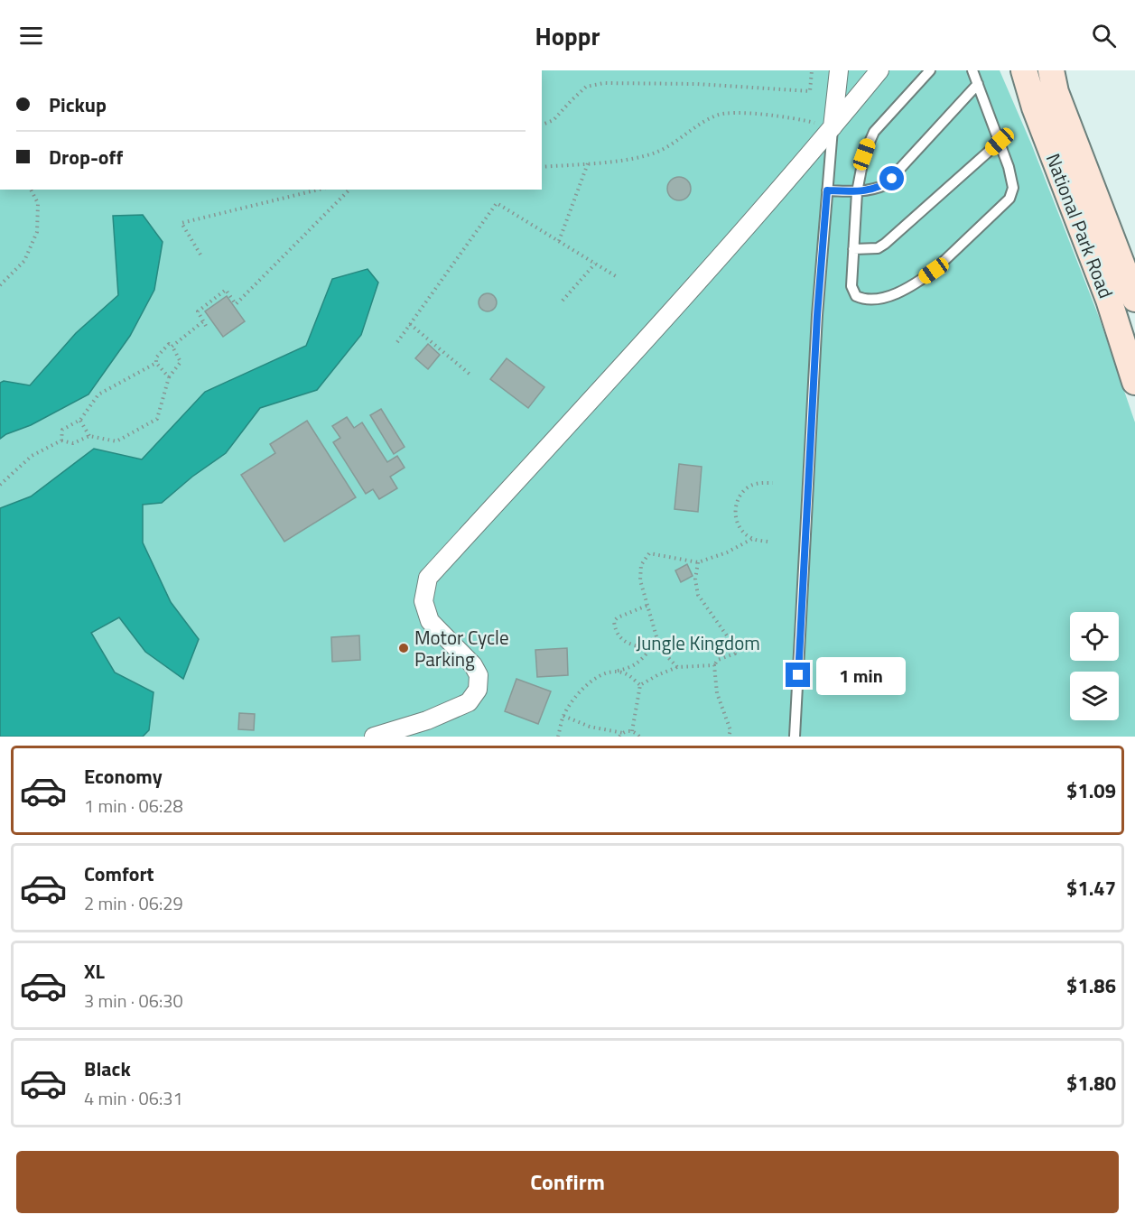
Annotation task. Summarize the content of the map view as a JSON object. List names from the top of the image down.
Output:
{
  "streets": {
    "main road": ["National Park Road"]
  },
  "parks": ["Jungle Kingdom"],
  "places": ["Motor Cycle Parking"],
  "page": {
    "header": "Hoppr",
    "banner": ["Pickup", "Drop-off"],
    "bubble": "1 min",
    "list": [
      {
        "name": "Economy",
        "note": "1 min · 06:28",
        "value": "$1.09"
      },
      {
        "name": "Comfort",
        "note": "2 min · 06:29",
        "value": "$1.47"
      },
      {
        "name": "XL",
        "note": "3 min · 06:30",
        "value": "$1.86"
      },
      {
        "name": "Black",
        "note": "4 min · 06:31",
        "value": "$1.80"
      }
    ],
    "buttons": "Confirm"
  }
}
